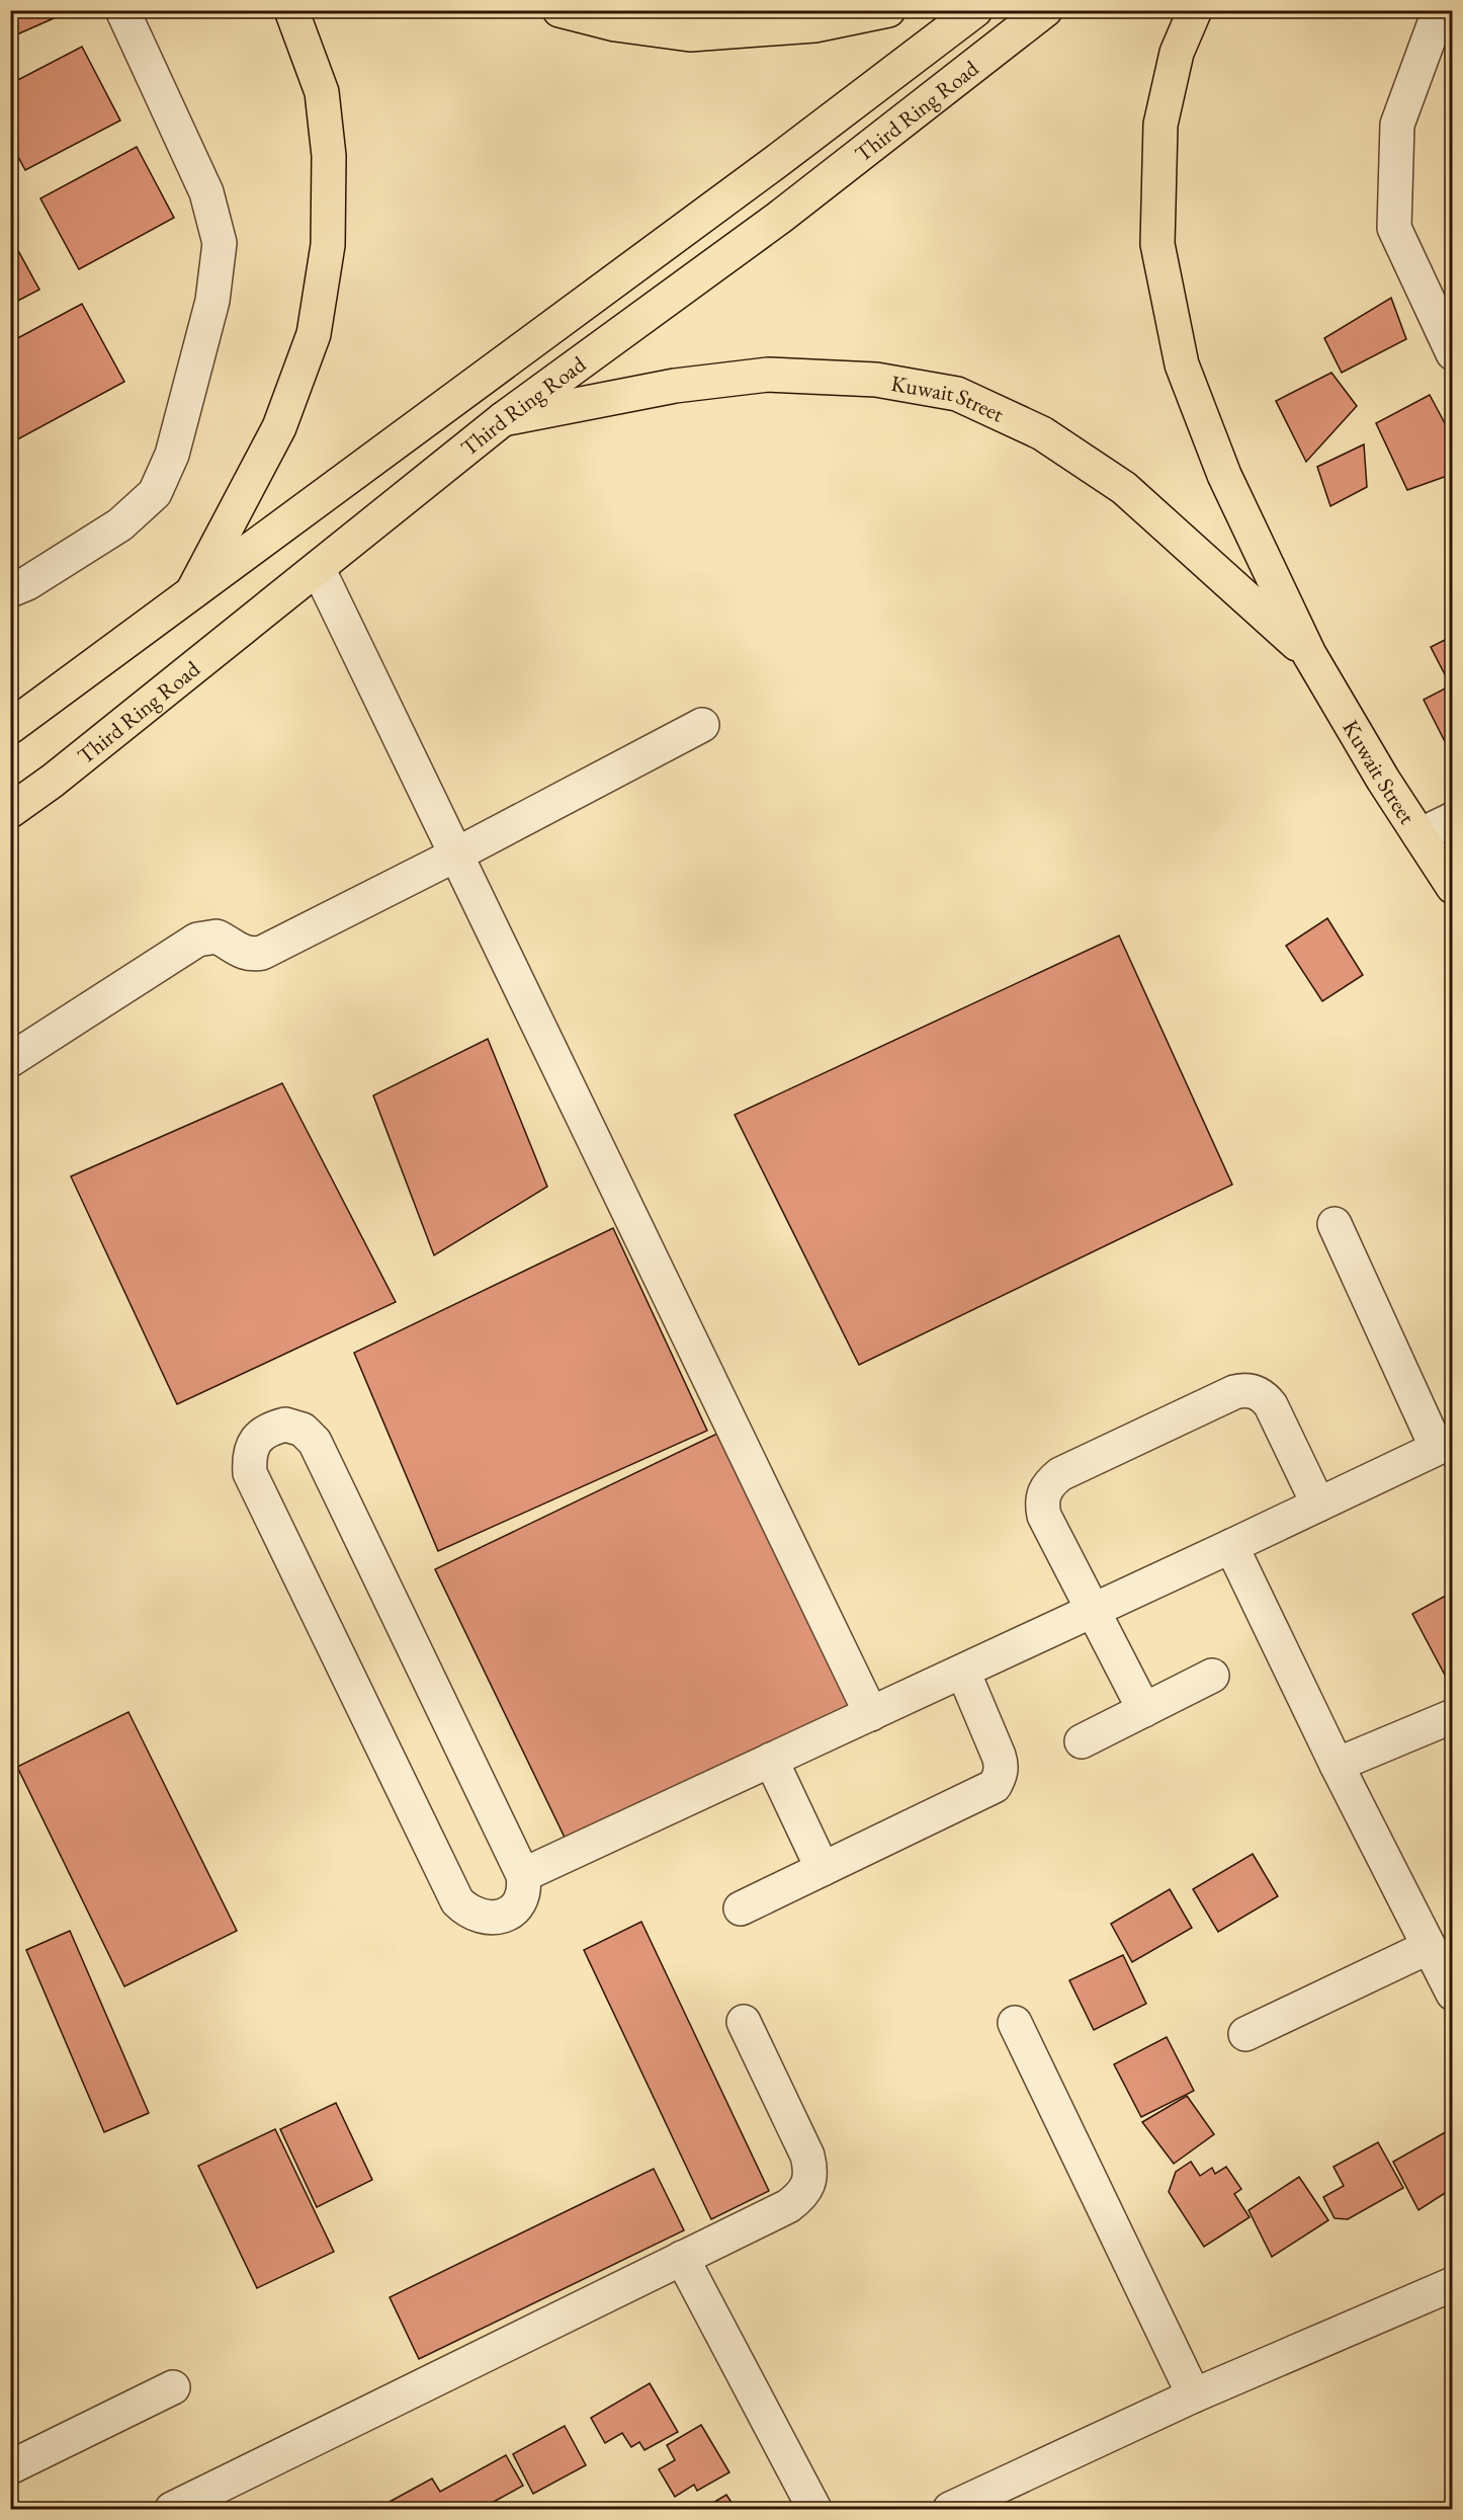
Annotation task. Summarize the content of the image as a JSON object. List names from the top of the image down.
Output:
{
  "streets": {
    "main road": ["Third Ring Road", "Kuwait Street"]
  },
  "crossings": [
    ["Third Ring Road", "Kuwait Street"]
  ]
}
